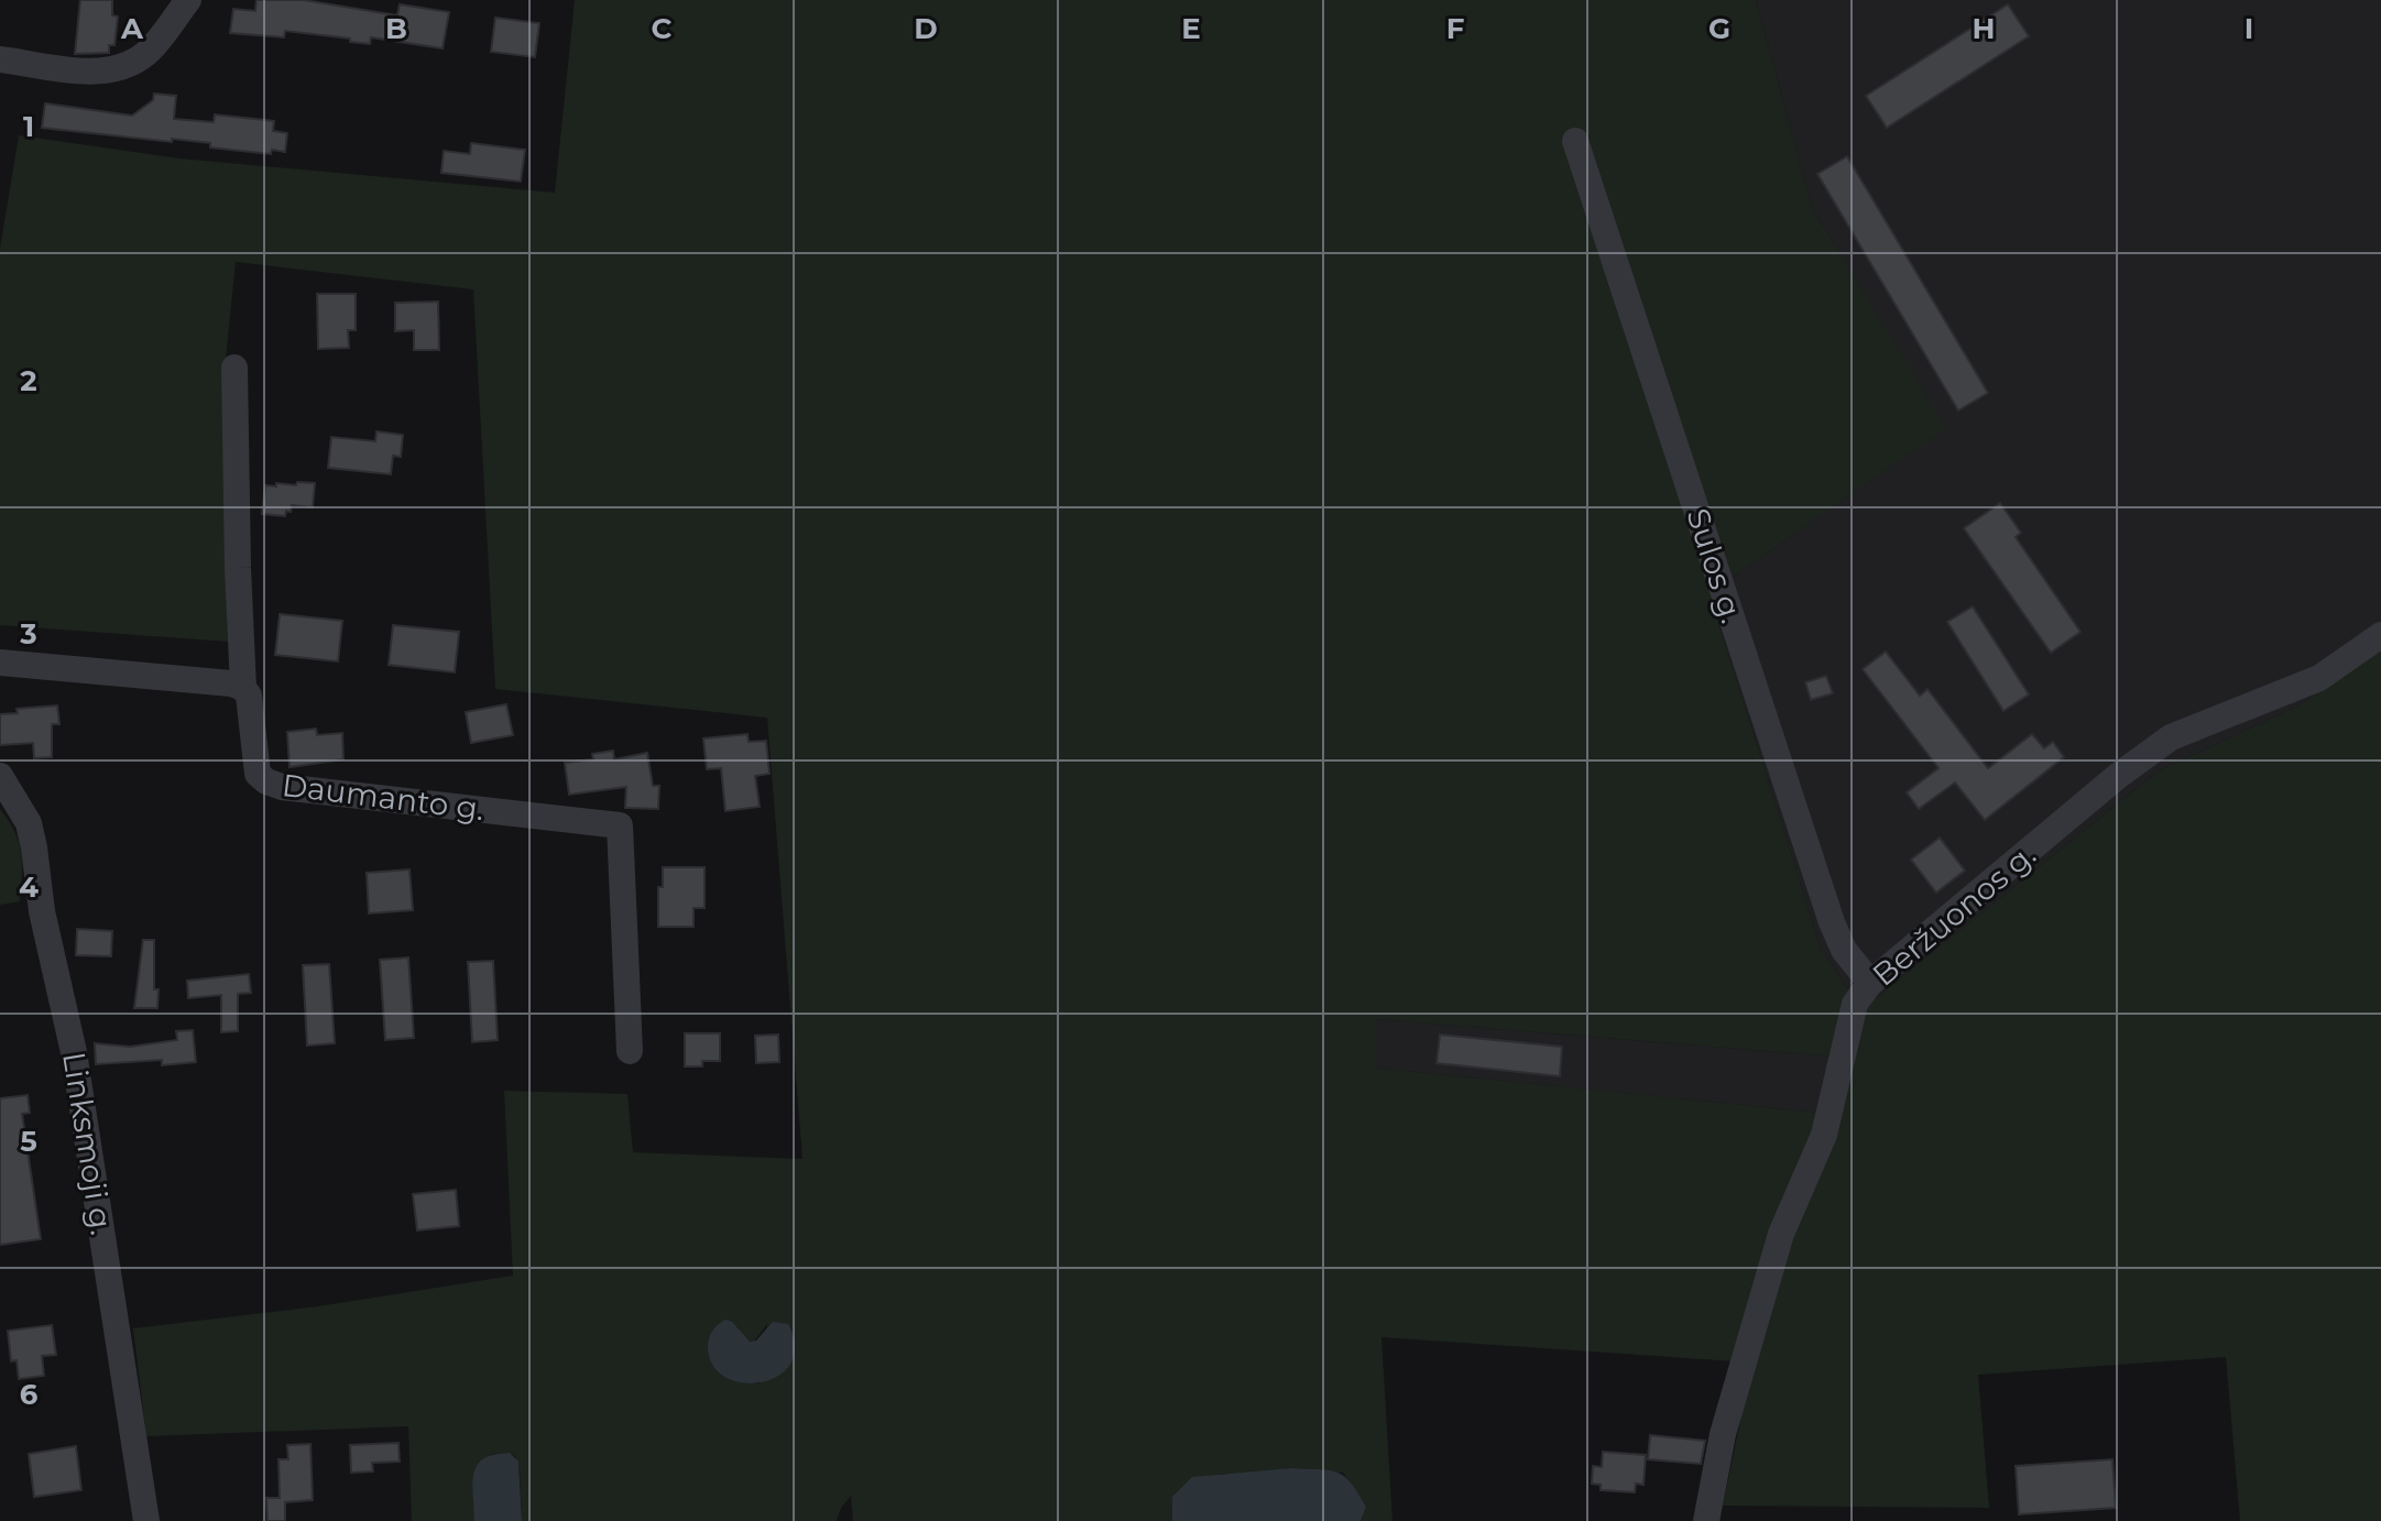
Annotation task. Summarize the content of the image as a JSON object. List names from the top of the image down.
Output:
{
  "streets": {
    "street": [
      "Sulos g.",
      "Daumanto g.",
      "Beržuonos g.",
      "Linksmoji g."
    ]
  },
  "crossings": [
    ["Sulos g.", "Beržuonos g."]
  ],
  "grid": {
    "columns": [
      "A",
      "B",
      "C",
      "D",
      "E",
      "F",
      "G",
      "H",
      "I"
    ],
    "rows": [
      "1",
      "2",
      "3",
      "4",
      "5",
      "6"
    ]
  }
}
